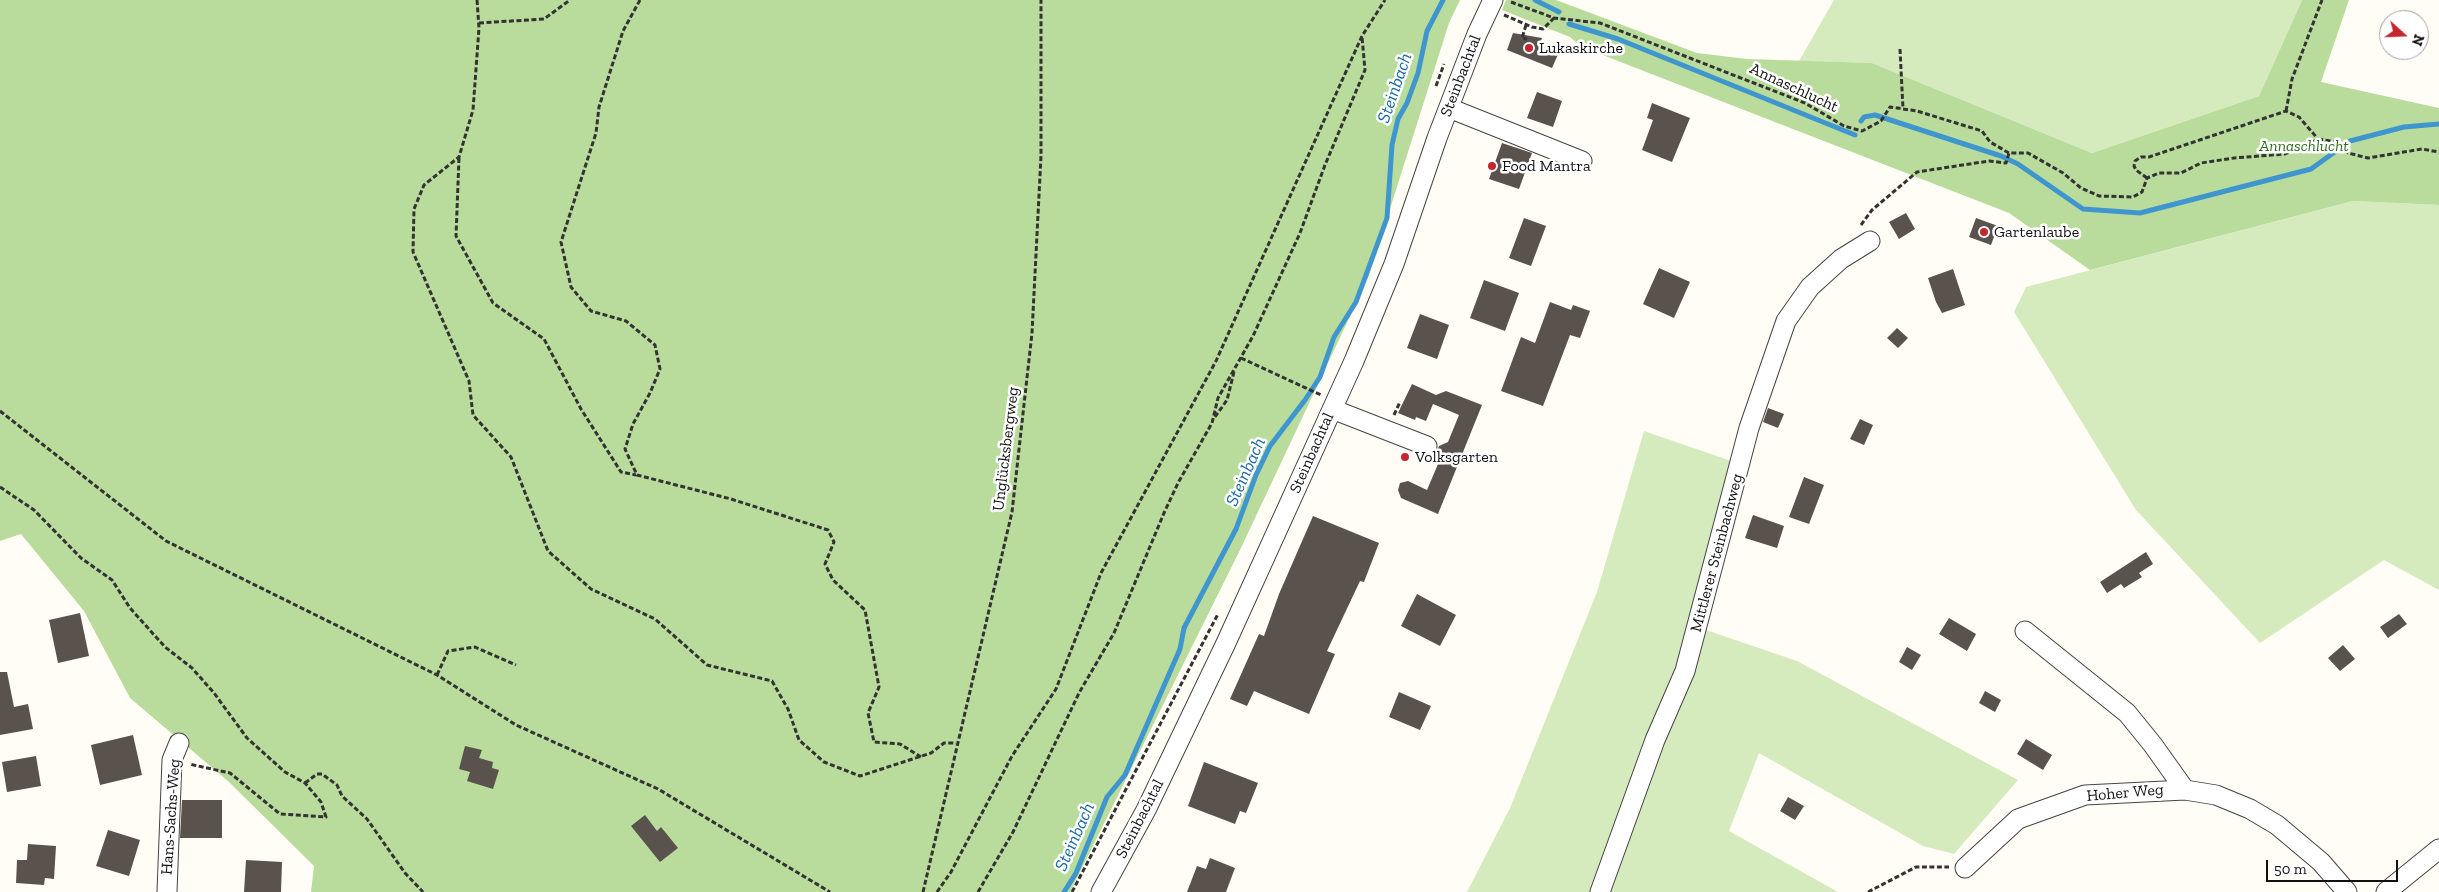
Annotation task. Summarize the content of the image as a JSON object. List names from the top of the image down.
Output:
{
  "streets": {
    "street": [
      "Steinbachtal",
      "Mittlerer Steinbachweg",
      "Hoher Weg",
      "Hans-Sachs-Weg"
    ],
    "path": ["Annaschlucht", "Unglücksbergweg"]
  },
  "water": ["Steinbach"],
  "parks": ["Annaschlucht"],
  "places": [
    "Lukaskirche",
    "Food Mantra",
    "Gartenlaube",
    "Volksgarten"
  ],
  "scale_bar": "50 m",
  "north": "right"
}
